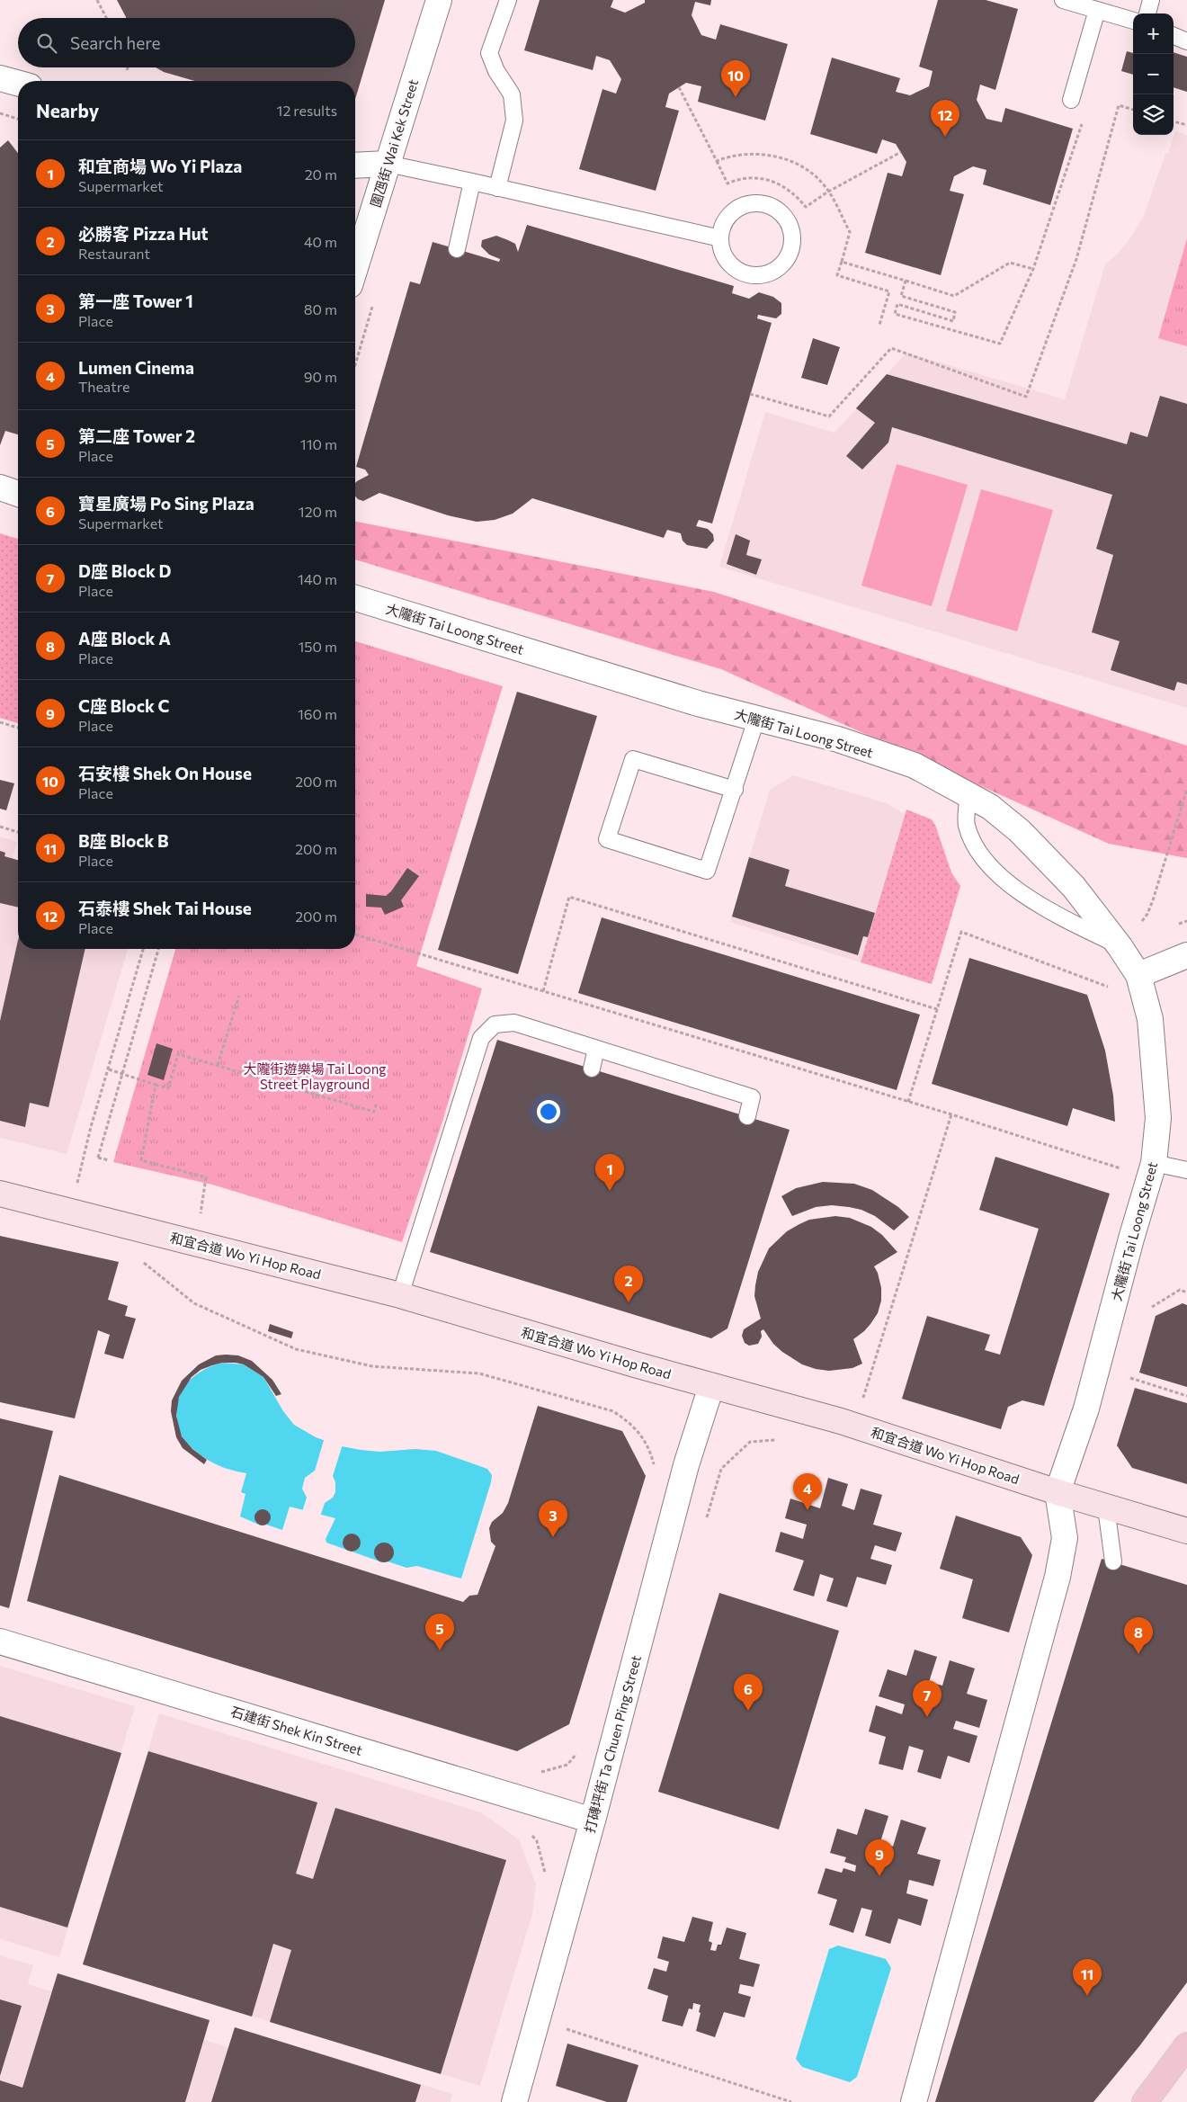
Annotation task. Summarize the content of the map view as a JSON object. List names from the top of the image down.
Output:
{
  "streets": {
    "main road": ["和宜合道 Wo Yi Hop Road"],
    "street": [
      "圍乪街 Wai Kek Street",
      "大隴街 Tai Loong Street",
      "石建街 Shek Kin Street",
      "打磚坪街 Ta Chuen Ping Street"
    ]
  },
  "crossings": [
    ["大隴街 Tai Loong Street", "和宜合道 Wo Yi Hop Road"],
    ["和宜合道 Wo Yi Hop Road", "打磚坪街 Ta Chuen Ping Street"],
    ["石建街 Shek Kin Street", "打磚坪街 Ta Chuen Ping Street"]
  ],
  "parks": ["大隴街遊樂場 Tai Loong Street Playground"],
  "page": {
    "map_buttons": ["+", "−"],
    "search": "Search here",
    "pins": [
      "10",
      "12",
      "1",
      "2",
      "4",
      "3",
      "5",
      "8",
      "6",
      "7",
      "9",
      "11"
    ],
    "heading": ["Nearby", "12 results"],
    "list": [
      {
        "mark": "1",
        "name": "和宜商場 Wo Yi Plaza",
        "note": "Supermarket",
        "value": "20 m"
      },
      {
        "mark": "2",
        "name": "必勝客 Pizza Hut",
        "note": "Restaurant",
        "value": "40 m"
      },
      {
        "mark": "3",
        "name": "第一座 Tower 1",
        "note": "Place",
        "value": "80 m"
      },
      {
        "mark": "4",
        "name": "Lumen Cinema",
        "note": "Theatre",
        "value": "90 m"
      },
      {
        "mark": "5",
        "name": "第二座 Tower 2",
        "note": "Place",
        "value": "110 m"
      },
      {
        "mark": "6",
        "name": "寶星廣場 Po Sing Plaza",
        "note": "Supermarket",
        "value": "120 m"
      },
      {
        "mark": "7",
        "name": "D座 Block D",
        "note": "Place",
        "value": "140 m"
      },
      {
        "mark": "8",
        "name": "A座 Block A",
        "note": "Place",
        "value": "150 m"
      },
      {
        "mark": "9",
        "name": "C座 Block C",
        "note": "Place",
        "value": "160 m"
      },
      {
        "mark": "10",
        "name": "石安樓 Shek On House",
        "note": "Place",
        "value": "200 m"
      },
      {
        "mark": "11",
        "name": "B座 Block B",
        "note": "Place",
        "value": "200 m"
      },
      {
        "mark": "12",
        "name": "石泰樓 Shek Tai House",
        "note": "Place",
        "value": "200 m"
      }
    ]
  }
}
